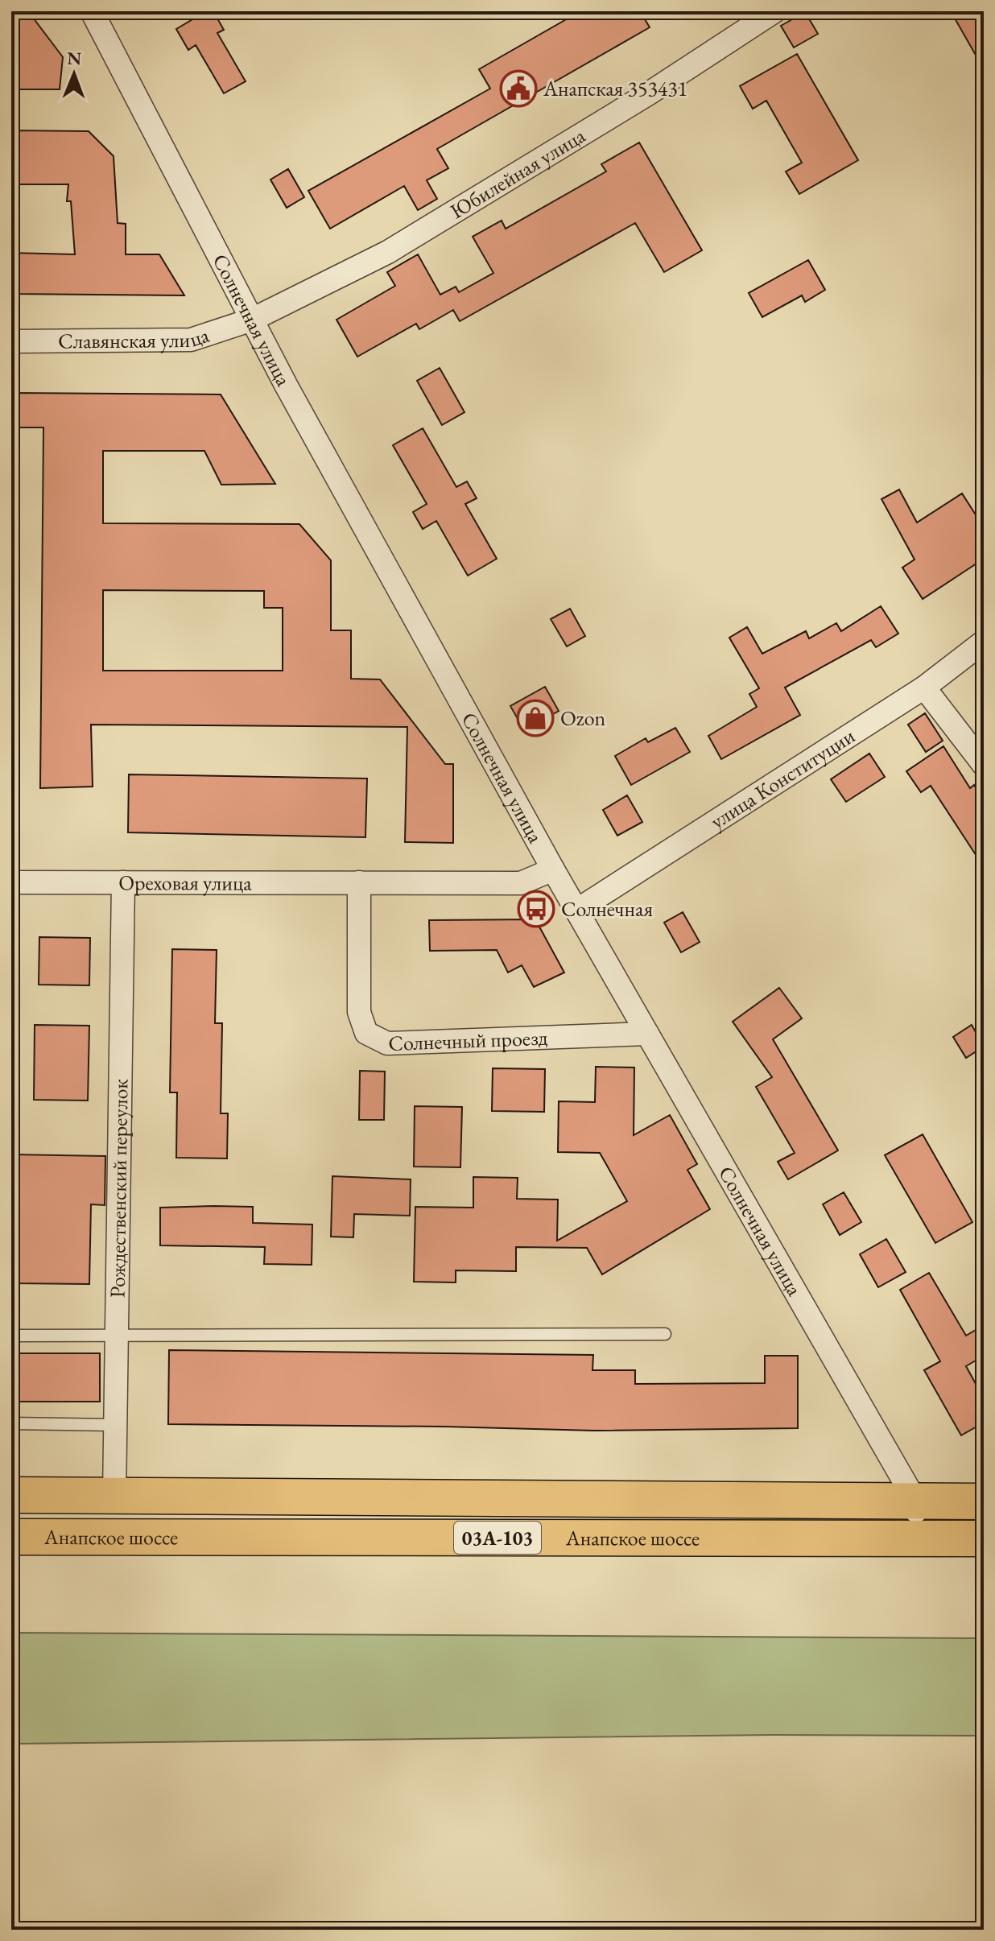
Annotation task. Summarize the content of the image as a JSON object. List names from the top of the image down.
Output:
{
  "streets": {
    "main road": ["Анапское шоссе", "03А-103"],
    "street": [
      "Юбилейная улица",
      "Солнечная улица",
      "Славянская улица",
      "улица Конституции",
      "Ореховая улица",
      "Солнечный проезд",
      "Рождественский переулок"
    ]
  },
  "crossings": [
    ["Юбилейная улица", "Солнечная улица"],
    ["Юбилейная улица", "Славянская улица"],
    ["Солнечная улица", "Славянская улица"],
    ["Солнечная улица", "улица Конституции"],
    ["Солнечная улица", "Ореховая улица"],
    ["Солнечная улица", "Солнечный проезд"],
    ["Солнечная улица", "Анапское шоссе"],
    ["Солнечная улица", "03А-103"],
    ["Ореховая улица", "Солнечный проезд"],
    ["Ореховая улица", "Рождественский переулок"],
    ["Рождественский переулок", "Анапское шоссе"],
    ["Анапское шоссе", "03А-103"]
  ],
  "places": {
    "public building": ["Анапская 353431"],
    "shop": ["Ozon"],
    "bus stop": ["Солнечная"]
  },
  "north": "top"
}
